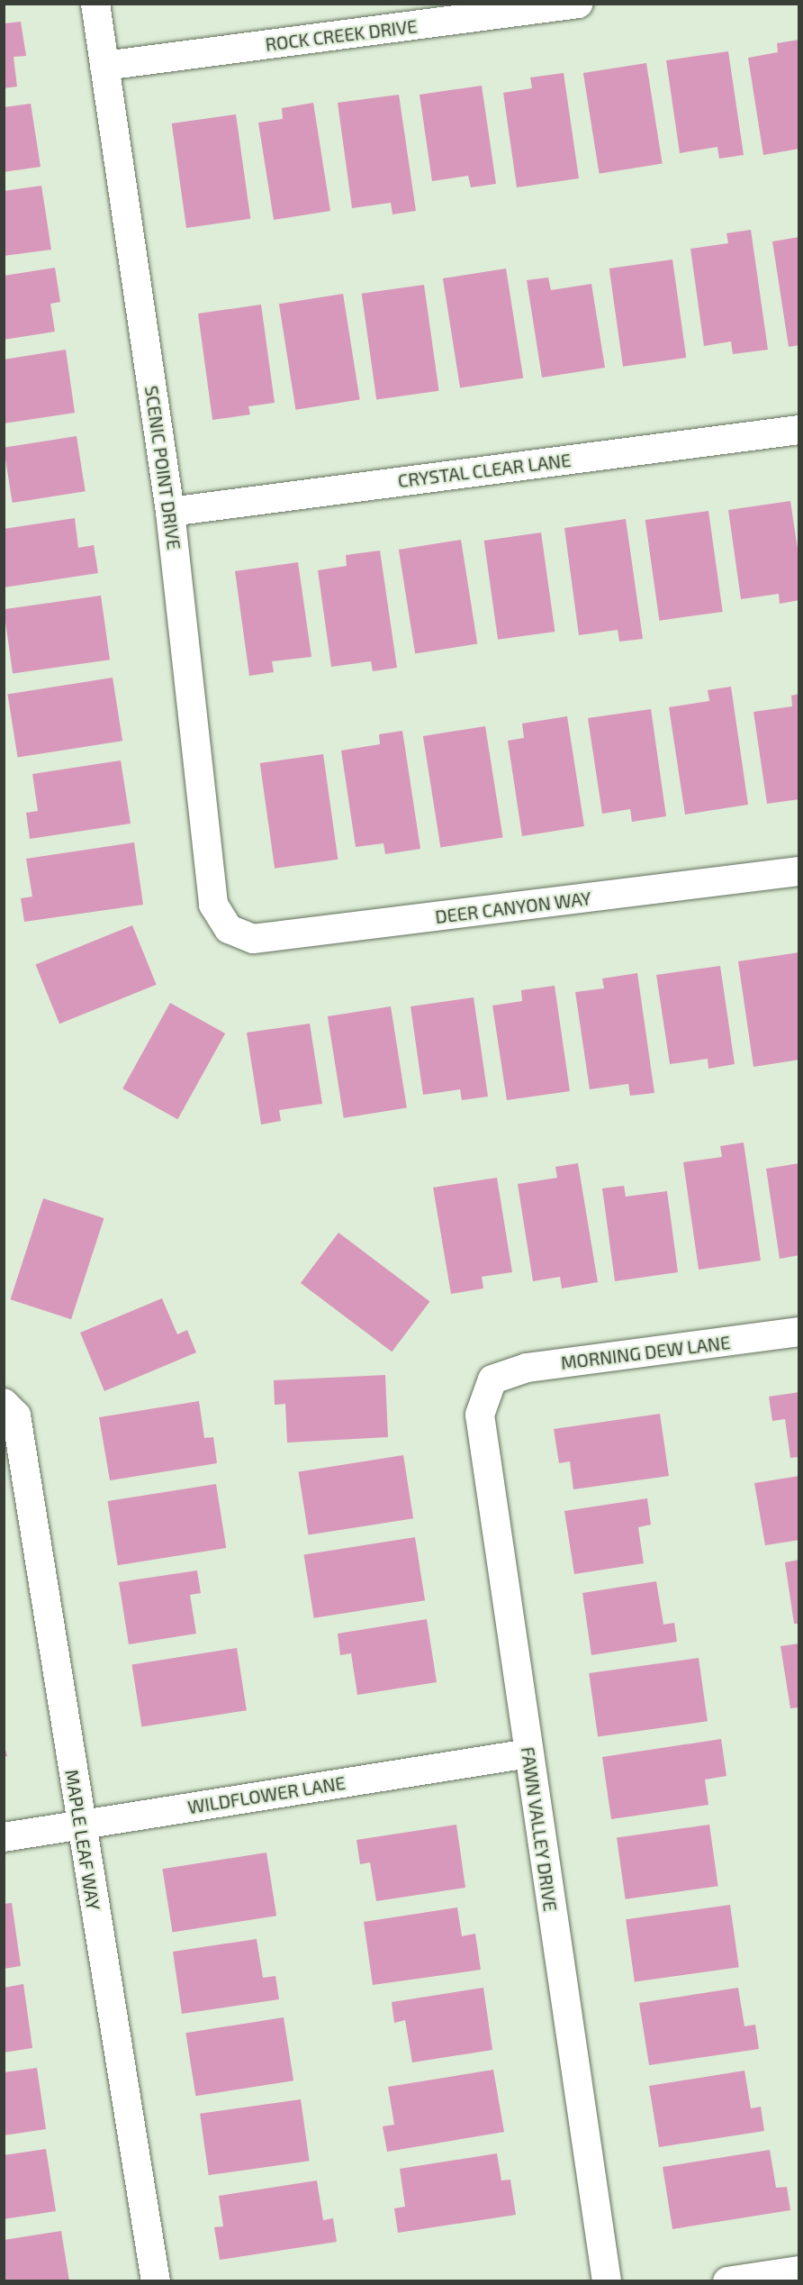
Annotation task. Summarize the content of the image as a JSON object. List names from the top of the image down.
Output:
{
  "streets": {
    "street": [
      "ROCK CREEK DRIVE",
      "SCENIC POINT DRIVE",
      "CRYSTAL CLEAR LANE",
      "DEER CANYON WAY",
      "MORNING DEW LANE",
      "WILDFLOWER LANE",
      "FAWN VALLEY DRIVE",
      "MAPLE LEAF WAY"
    ]
  },
  "crossings": [
    ["ROCK CREEK DRIVE", "SCENIC POINT DRIVE"],
    ["SCENIC POINT DRIVE", "CRYSTAL CLEAR LANE"],
    ["SCENIC POINT DRIVE", "DEER CANYON WAY"],
    ["MORNING DEW LANE", "FAWN VALLEY DRIVE"],
    ["WILDFLOWER LANE", "FAWN VALLEY DRIVE"],
    ["WILDFLOWER LANE", "MAPLE LEAF WAY"]
  ]
}
